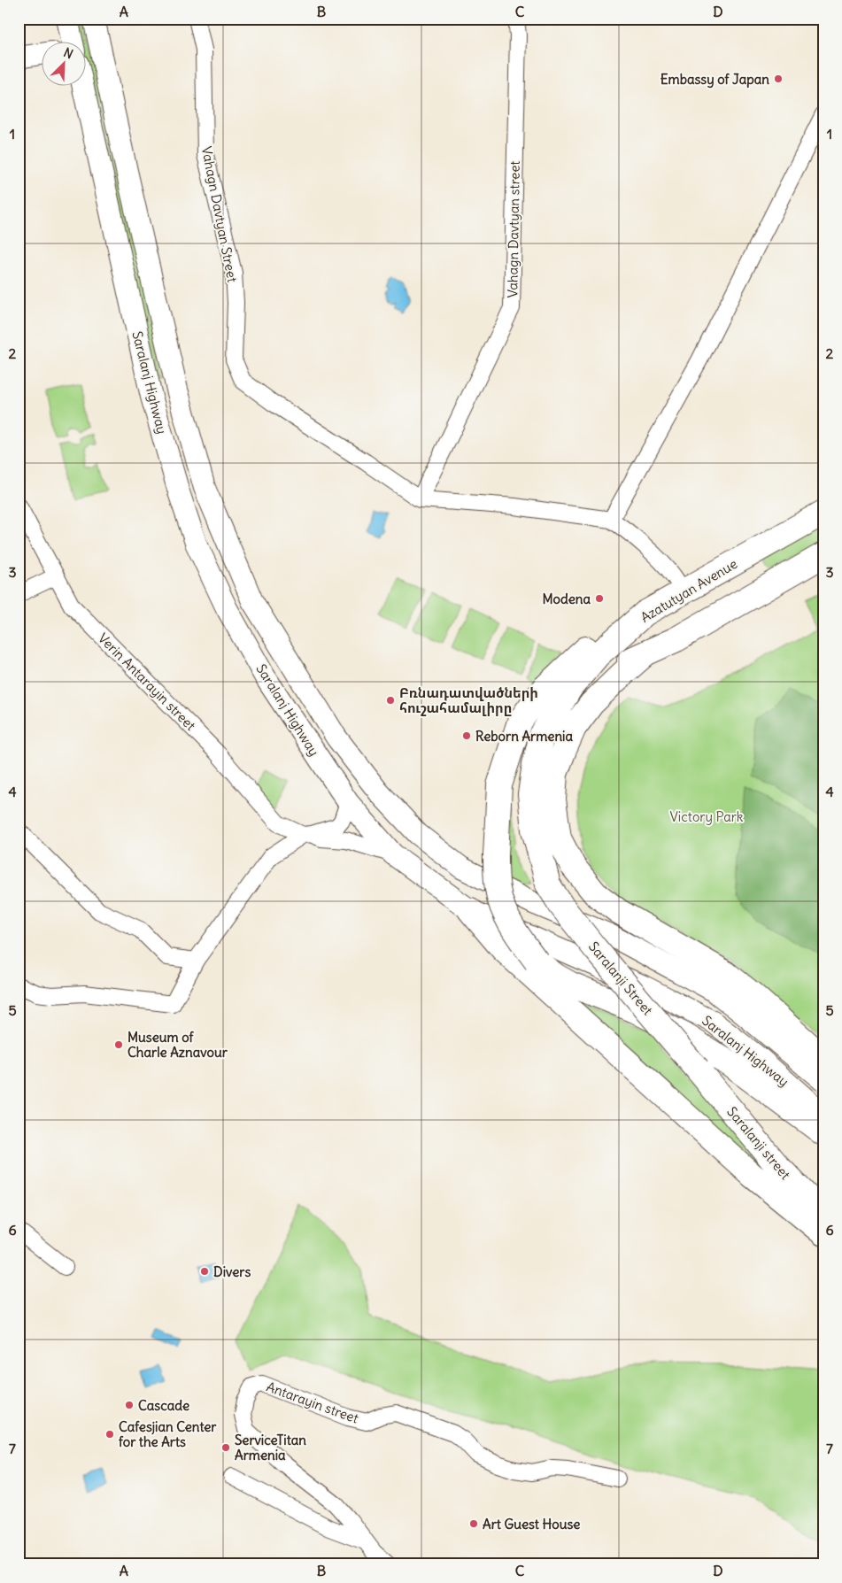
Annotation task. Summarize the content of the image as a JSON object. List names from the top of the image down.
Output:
{
  "streets": {
    "main road": [
      "Saralanj Highway",
      "Azatutyan Avenue",
      "Saralanji Street",
      "Saralanji street"
    ],
    "street": [
      "Vahagn Davtyan Street",
      "Vahagn Davtyan street",
      "Verin Antarayin street",
      "Antarayin street"
    ]
  },
  "crossings": [
    ["Vahagn Davtyan Street", "Vahagn Davtyan street"],
    ["Saralanj Highway", "Verin Antarayin street"],
    ["Azatutyan Avenue", "Saralanji Street"],
    ["Saralanji Street", "Saralanji street"]
  ],
  "parks": ["Victory Park"],
  "places": [
    "Embassy of Japan",
    "Modena",
    "Բռնադատվածների հուշահամալիրը",
    "Reborn Armenia",
    "Museum of Charle Aznavour",
    "Divers",
    "Cascade",
    "Cafesjian Center for the Arts",
    "ServiceTitan Armenia",
    "Art Guest House"
  ],
  "north": "top right",
  "grid": {
    "columns": [
      "A",
      "B",
      "C",
      "D"
    ],
    "rows": [
      "1",
      "2",
      "3",
      "4",
      "5",
      "6",
      "7"
    ]
  }
}
